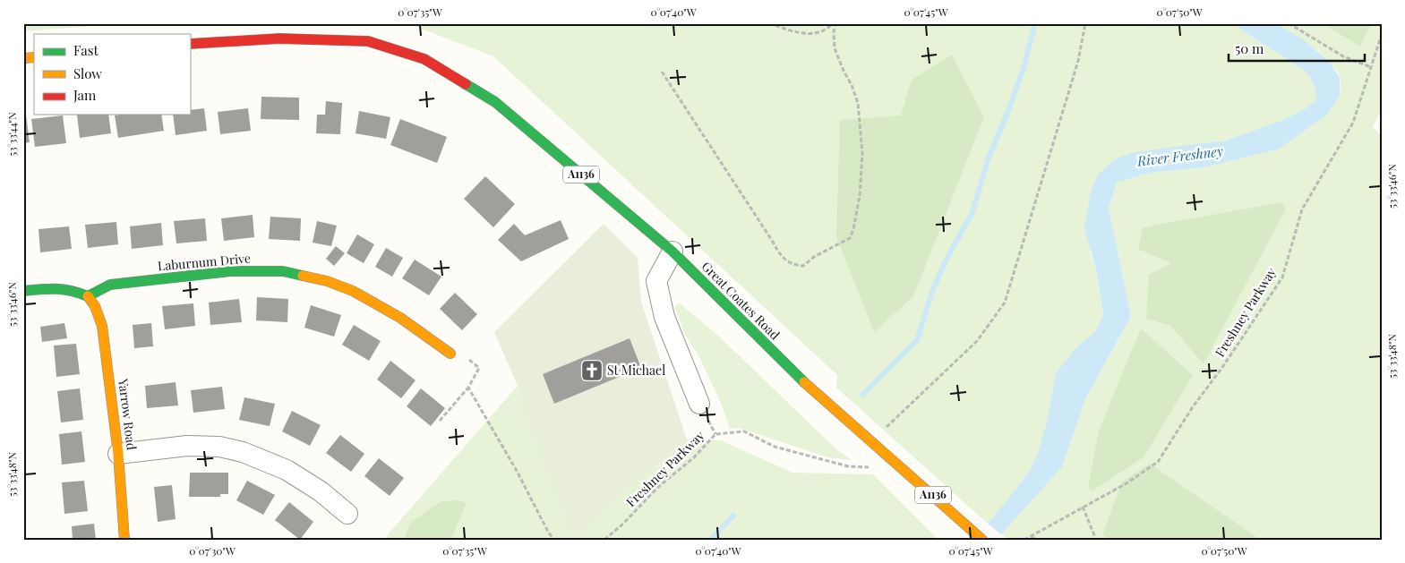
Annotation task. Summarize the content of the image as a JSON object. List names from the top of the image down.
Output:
{
  "streets": {
    "main road": [
      "A1136",
      "Laburnum Drive",
      "Great Coates Road",
      "Yarrow Road"
    ],
    "path": ["Freshney Parkway"]
  },
  "crossings": [
    ["Laburnum Drive", "Yarrow Road"]
  ],
  "water": ["River Freshney"],
  "places": {
    "church": ["St Michael"]
  },
  "legend": ["Fast", "Slow", "Jam"],
  "scale_bar": "50 m",
  "coordinates": [
    "0°07'35\"W",
    "0°07'40\"W",
    "0°07'45\"W",
    "0°07'50\"W",
    "53°33'44\"N",
    "53°33'46\"N",
    "53°33'48\"N",
    "0°07'30\"W"
  ]
}
